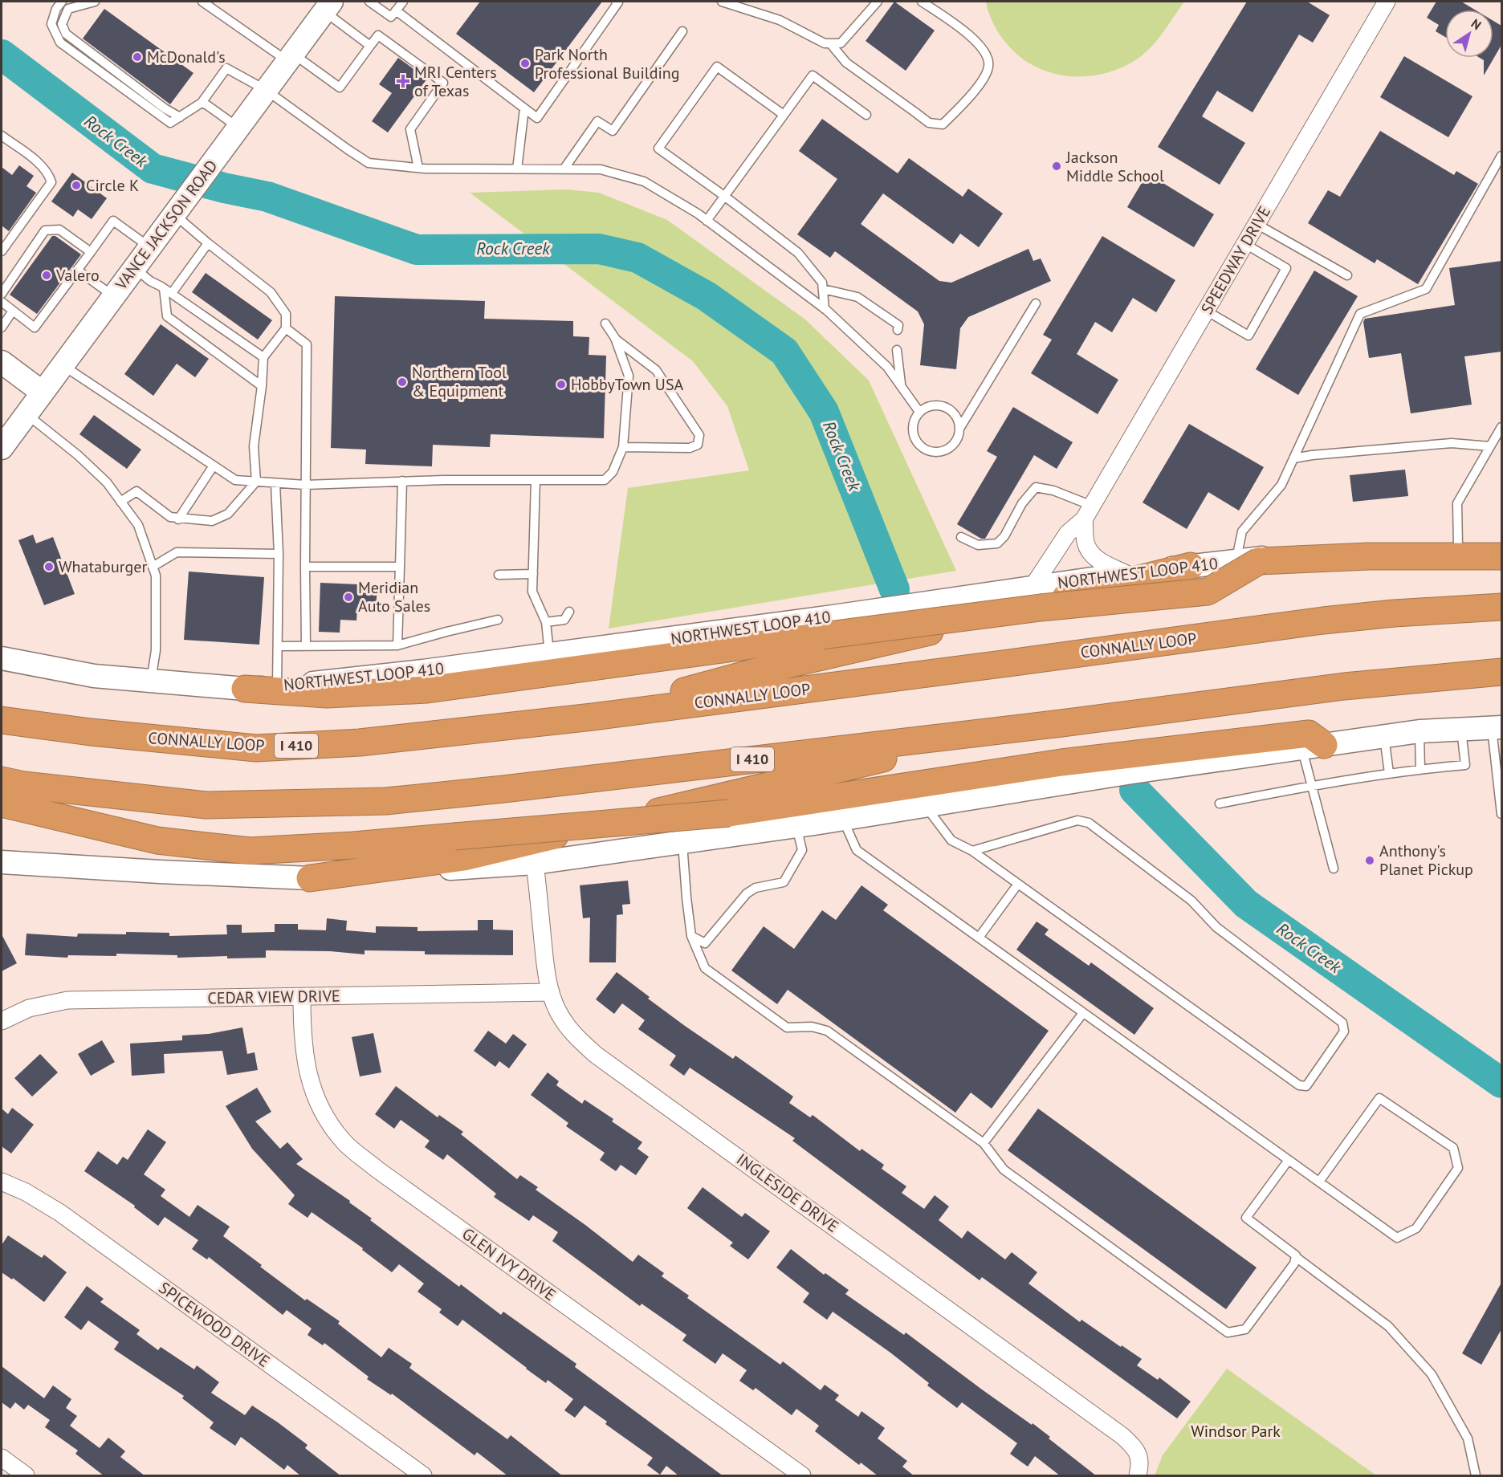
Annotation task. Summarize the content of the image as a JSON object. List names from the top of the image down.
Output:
{
  "streets": {
    "highway": ["CONNALLY LOOP", "I 410"],
    "main road": ["VANCE JACKSON ROAD", "NORTHWEST LOOP 410"],
    "street": [
      "SPEEDWAY DRIVE",
      "CEDAR VIEW DRIVE",
      "INGLESIDE DRIVE",
      "GLEN IVY DRIVE",
      "SPICEWOOD DRIVE"
    ]
  },
  "crossings": [
    ["SPEEDWAY DRIVE", "NORTHWEST LOOP 410"],
    ["CEDAR VIEW DRIVE", "INGLESIDE DRIVE"],
    ["CEDAR VIEW DRIVE", "GLEN IVY DRIVE"]
  ],
  "water": ["Rock Creek"],
  "parks": ["Windsor Park"],
  "places": {
    "other": [
      "McDonald's",
      "Park North Professional Building",
      "Jackson Middle School",
      "Circle K",
      "Valero",
      "Northern Tool & Equipment",
      "HobbyTown USA",
      "Whataburger",
      "Meridian Auto Sales",
      "Anthony's Planet Pickup"
    ],
    "health": ["MRI Centers of Texas"]
  },
  "north": "top right"
}
